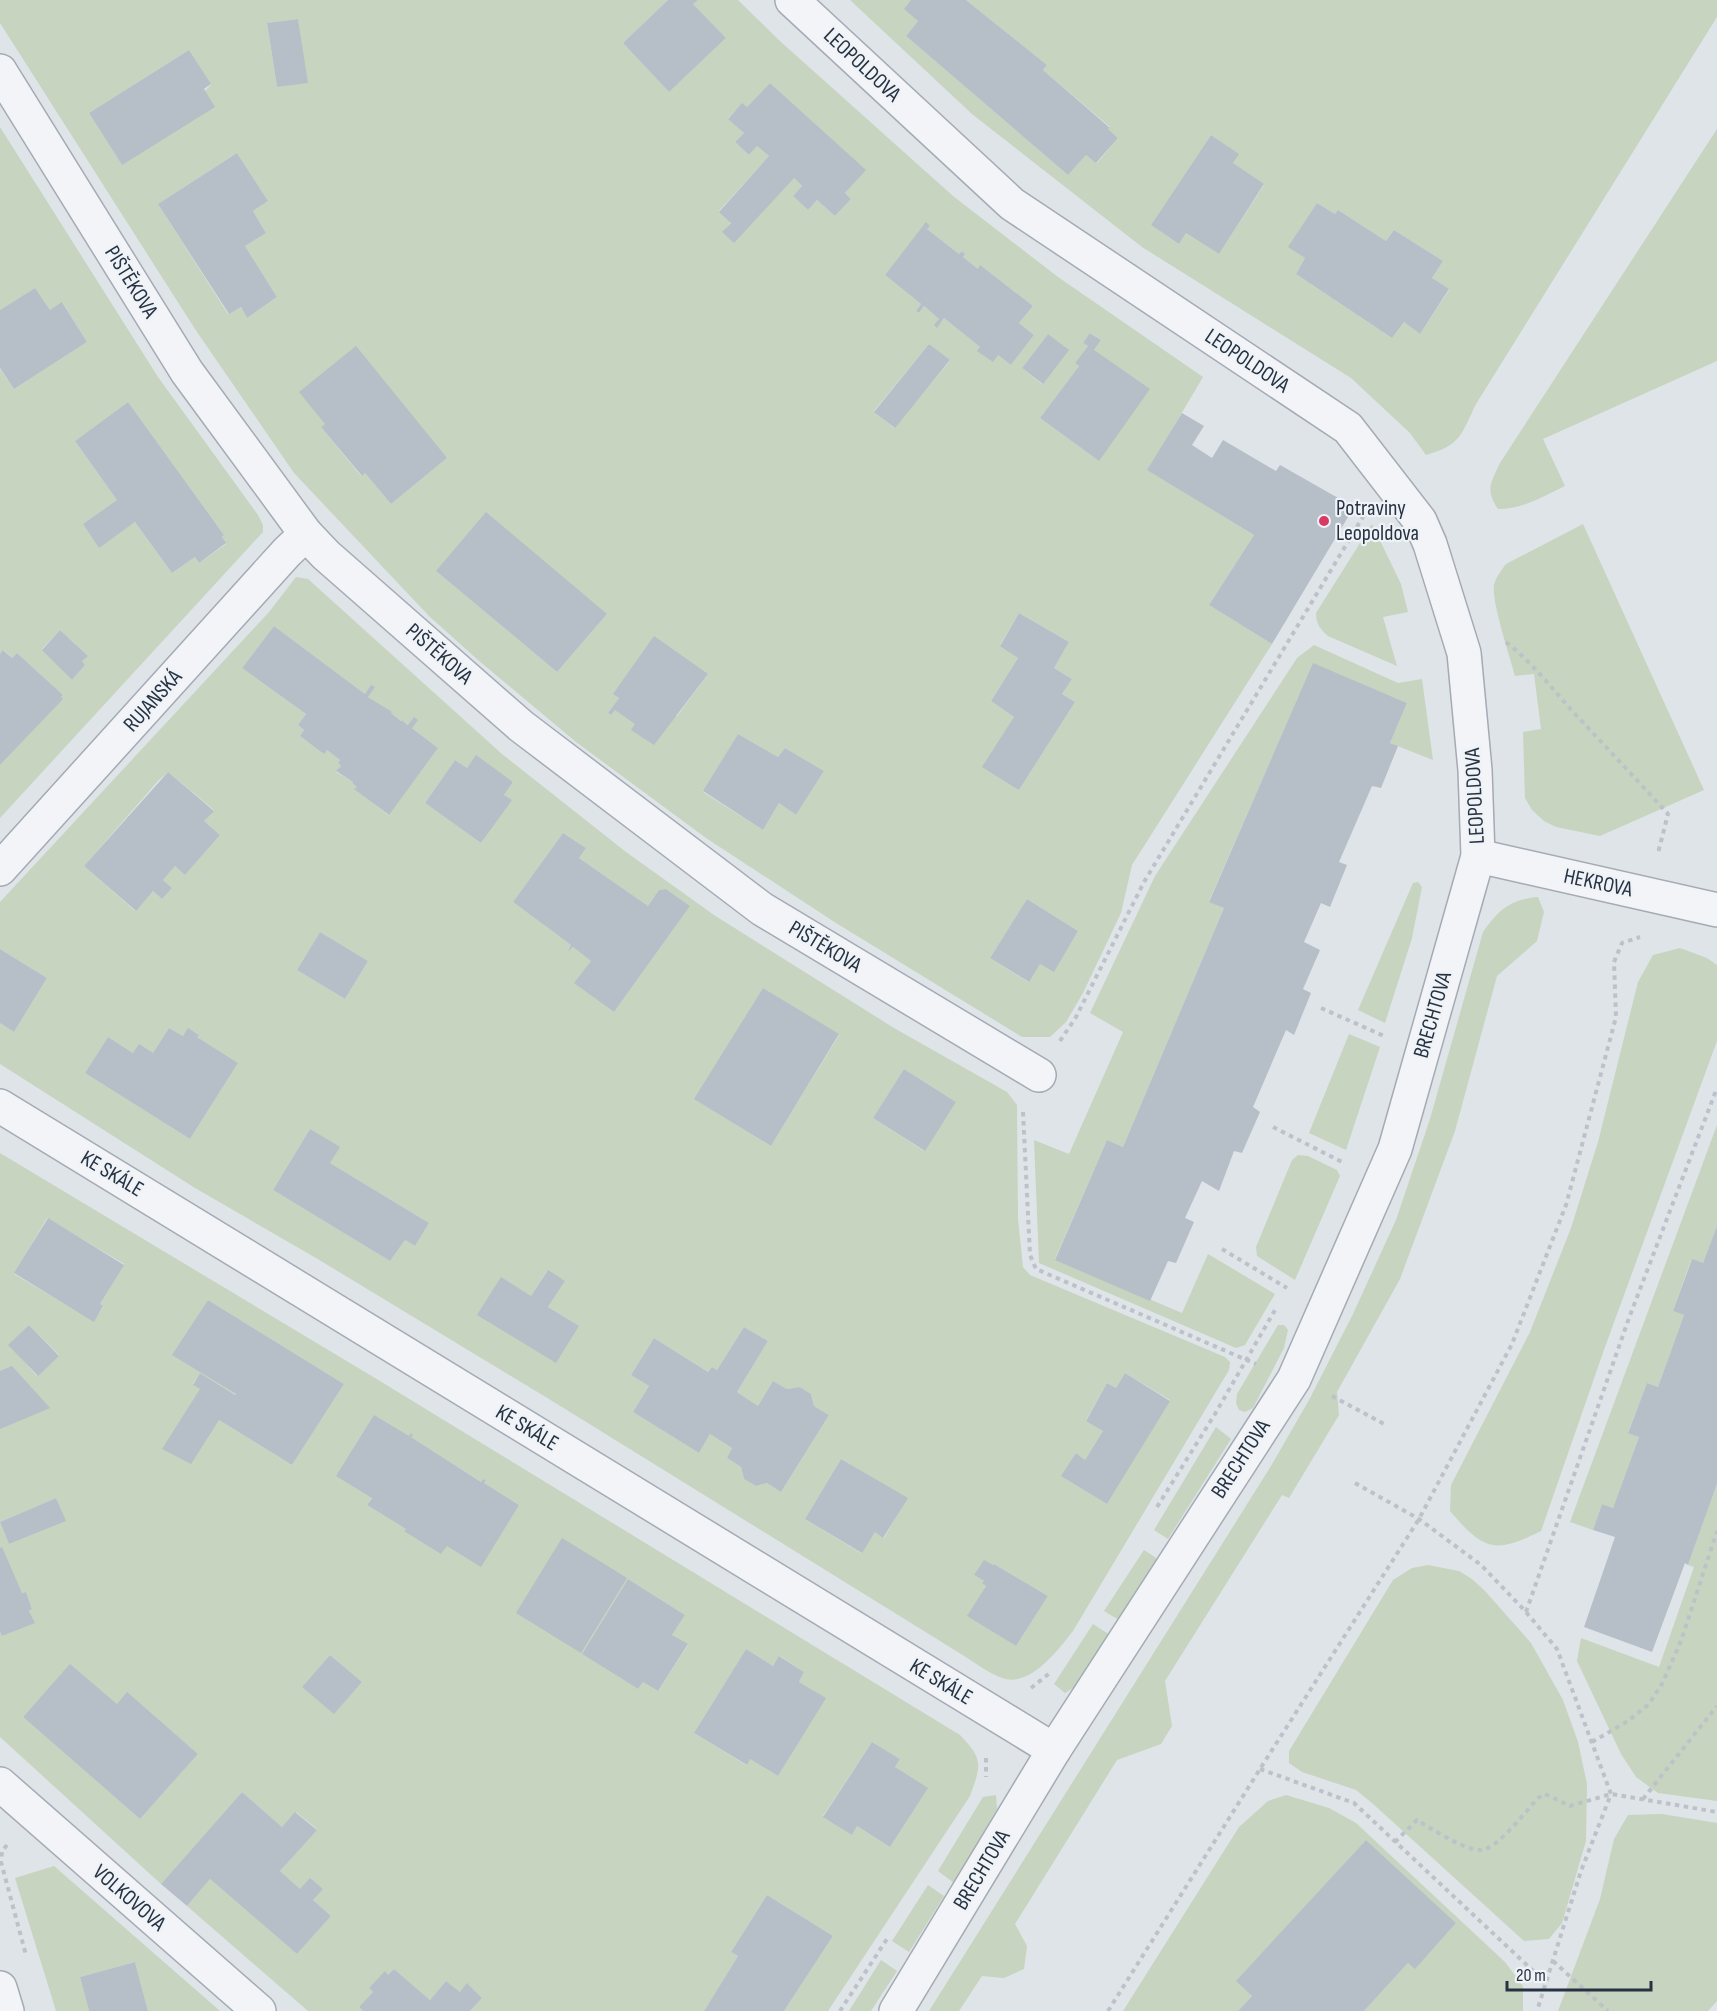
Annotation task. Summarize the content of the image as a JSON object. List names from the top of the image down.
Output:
{
  "streets": {
    "street": [
      "LEOPOLDOVA",
      "PIŠTĚKOVA",
      "RUJANSKÁ",
      "HEKROVA",
      "BRECHTOVA",
      "KE SKÁLE",
      "VOLKOVOVA"
    ]
  },
  "crossings": [
    ["LEOPOLDOVA", "HEKROVA"],
    ["LEOPOLDOVA", "BRECHTOVA"],
    ["PIŠTĚKOVA", "RUJANSKÁ"],
    ["HEKROVA", "BRECHTOVA"],
    ["BRECHTOVA", "KE SKÁLE"]
  ],
  "places": ["Potraviny Leopoldova"],
  "scale_bar": "20 m"
}
